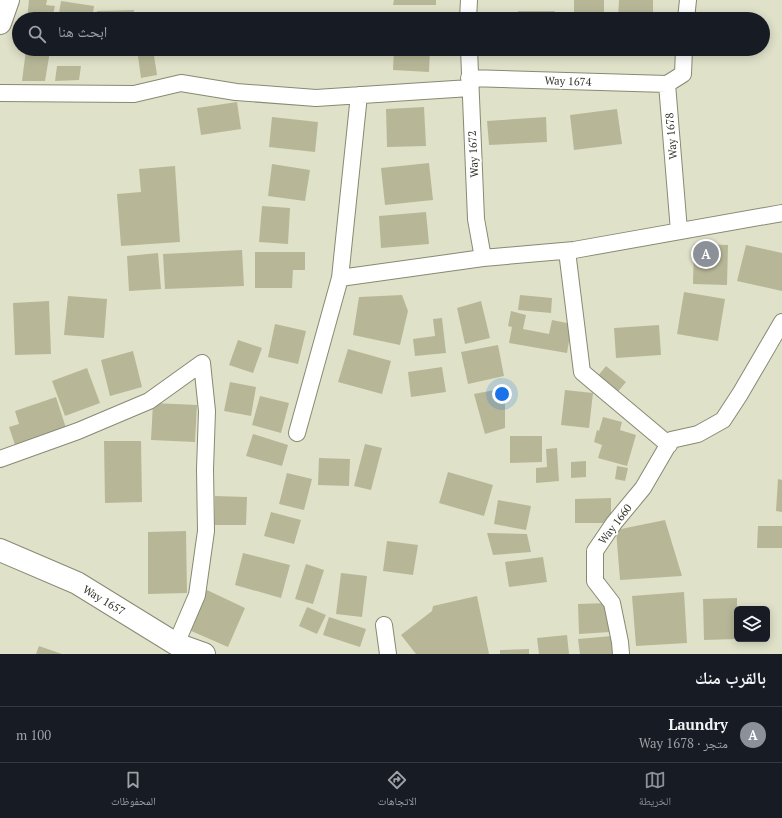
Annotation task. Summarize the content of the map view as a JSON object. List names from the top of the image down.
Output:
{
  "streets": {
    "street": [
      "Way 1674",
      "Way 1678",
      "Way 1672",
      "Way 1660",
      "Way 1657"
    ]
  },
  "crossings": [
    ["Way 1674", "Way 1678"],
    ["Way 1674", "Way 1672"]
  ],
  "page": {
    "search": "ابحث هنا",
    "pins": "A",
    "heading": "بالقرب منك",
    "list": [
      {
        "mark": "A",
        "name": "Laundry",
        "note": "متجر · Way 1678",
        "value": "100 m"
      }
    ],
    "nav": ["الخريطة", "الاتجاهات", "المحفوظات"]
  }
}
